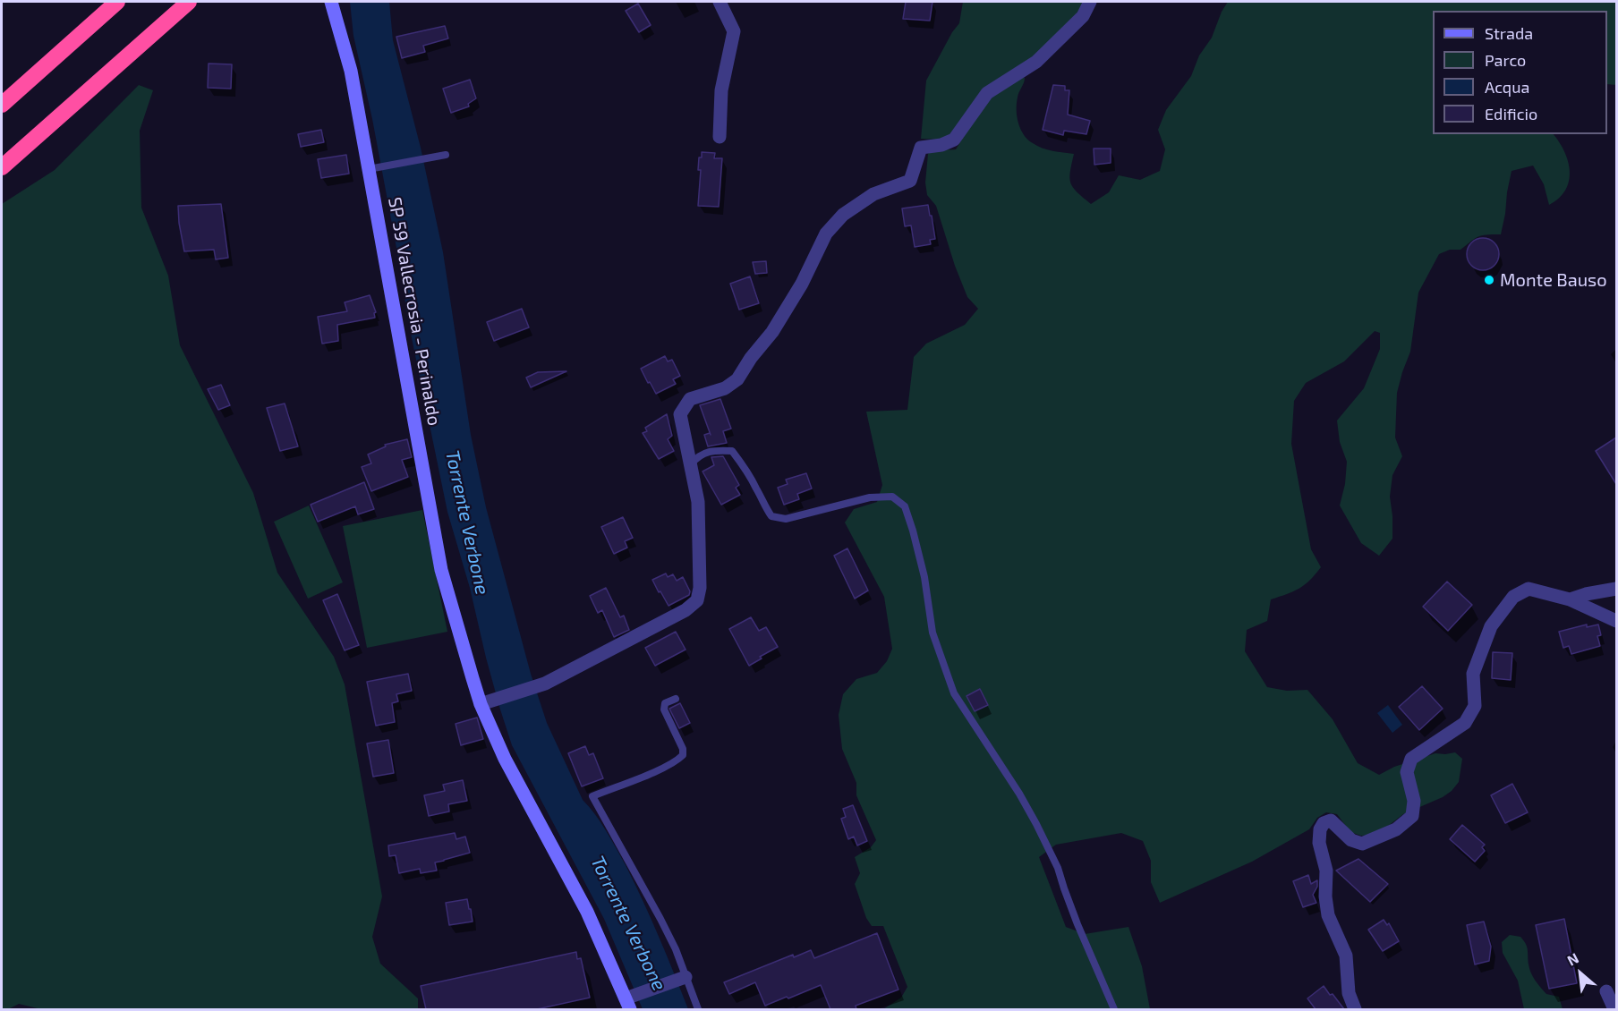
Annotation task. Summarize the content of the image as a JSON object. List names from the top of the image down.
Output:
{
  "streets": {
    "main road": ["SP 59 Vallecrosia - Perinaldo"]
  },
  "water": ["Torrente Verbone"],
  "places": ["Monte Bauso"],
  "legend": [
    "Strada",
    "Parco",
    "Acqua",
    "Edificio"
  ],
  "north": "top left"
}
